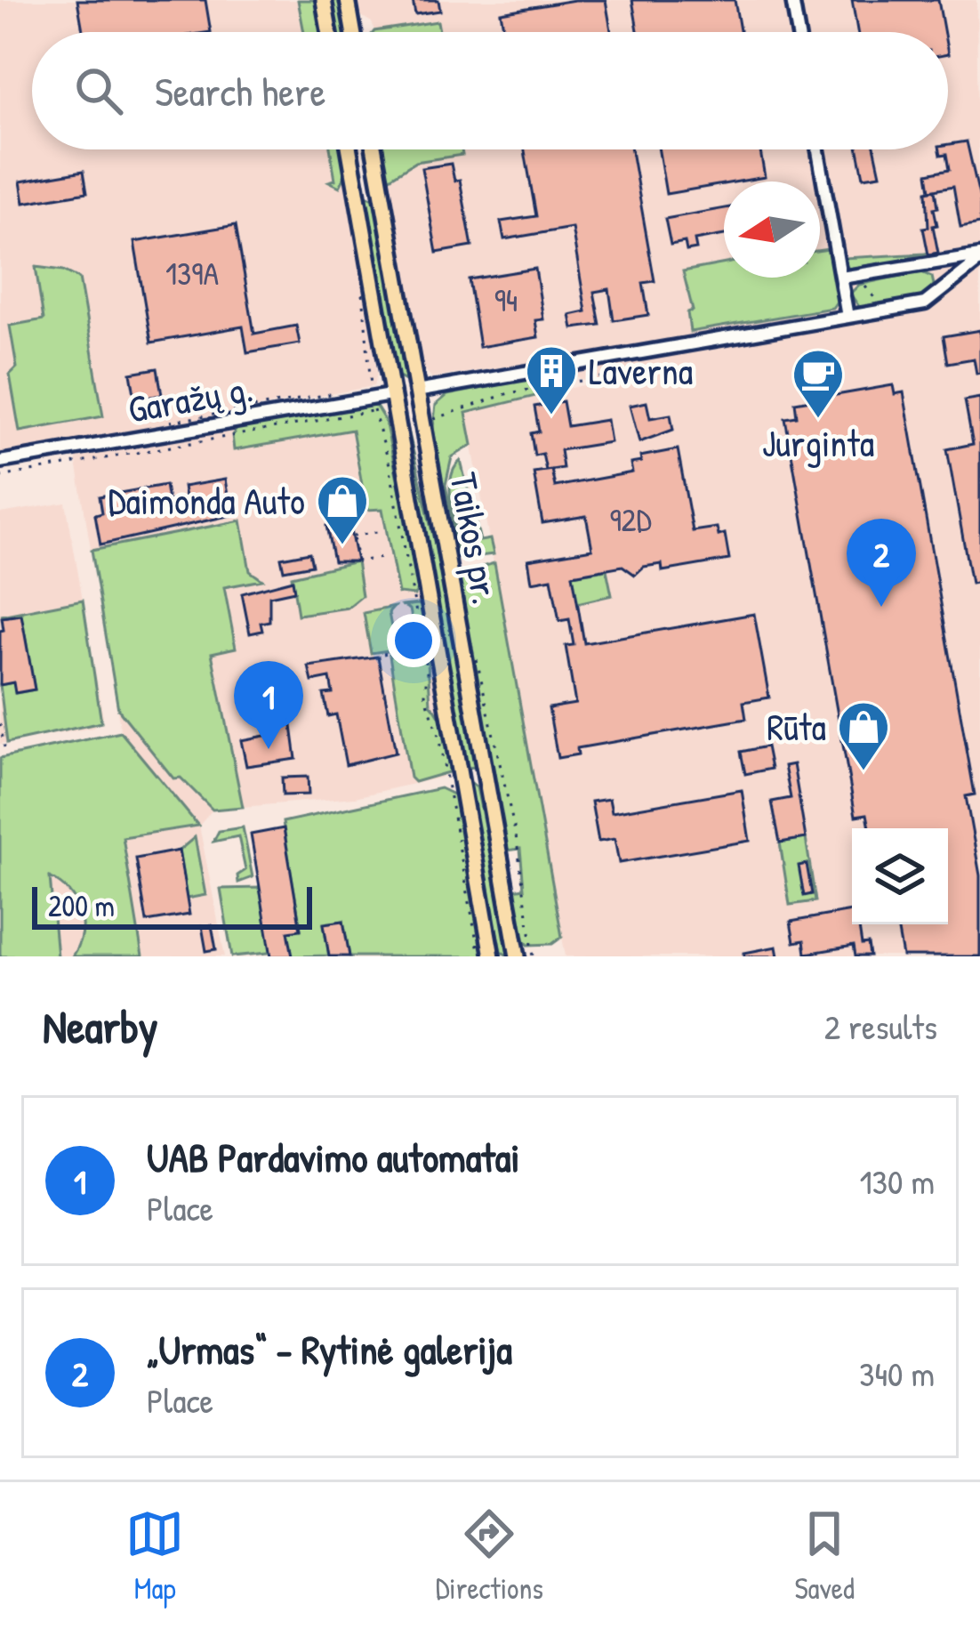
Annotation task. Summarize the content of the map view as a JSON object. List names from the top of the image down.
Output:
{
  "streets": {
    "main road": ["Taikos pr."],
    "street": ["Garažų g."]
  },
  "crossings": [
    ["Garažų g.", "Taikos pr."]
  ],
  "places": {
    "building": ["Laverna"],
    "cafe": ["Jurginta"],
    "shop": ["Daimonda Auto", "Rūta"]
  },
  "house_numbers": ["139A", "94", "92D"],
  "scale_bar": "200 m",
  "north": "left",
  "page": {
    "search": "Search here",
    "pins": ["2", "1"],
    "scale": "200 m",
    "heading": ["Nearby", "2 results"],
    "list": [
      {
        "mark": "1",
        "name": "UAB Pardavimo automatai",
        "note": "Place",
        "value": "130 m"
      },
      {
        "mark": "2",
        "name": "„Urmas“ - Rytinė galerija",
        "note": "Place",
        "value": "340 m"
      }
    ],
    "nav": ["Map", "Directions", "Saved"]
  }
}
